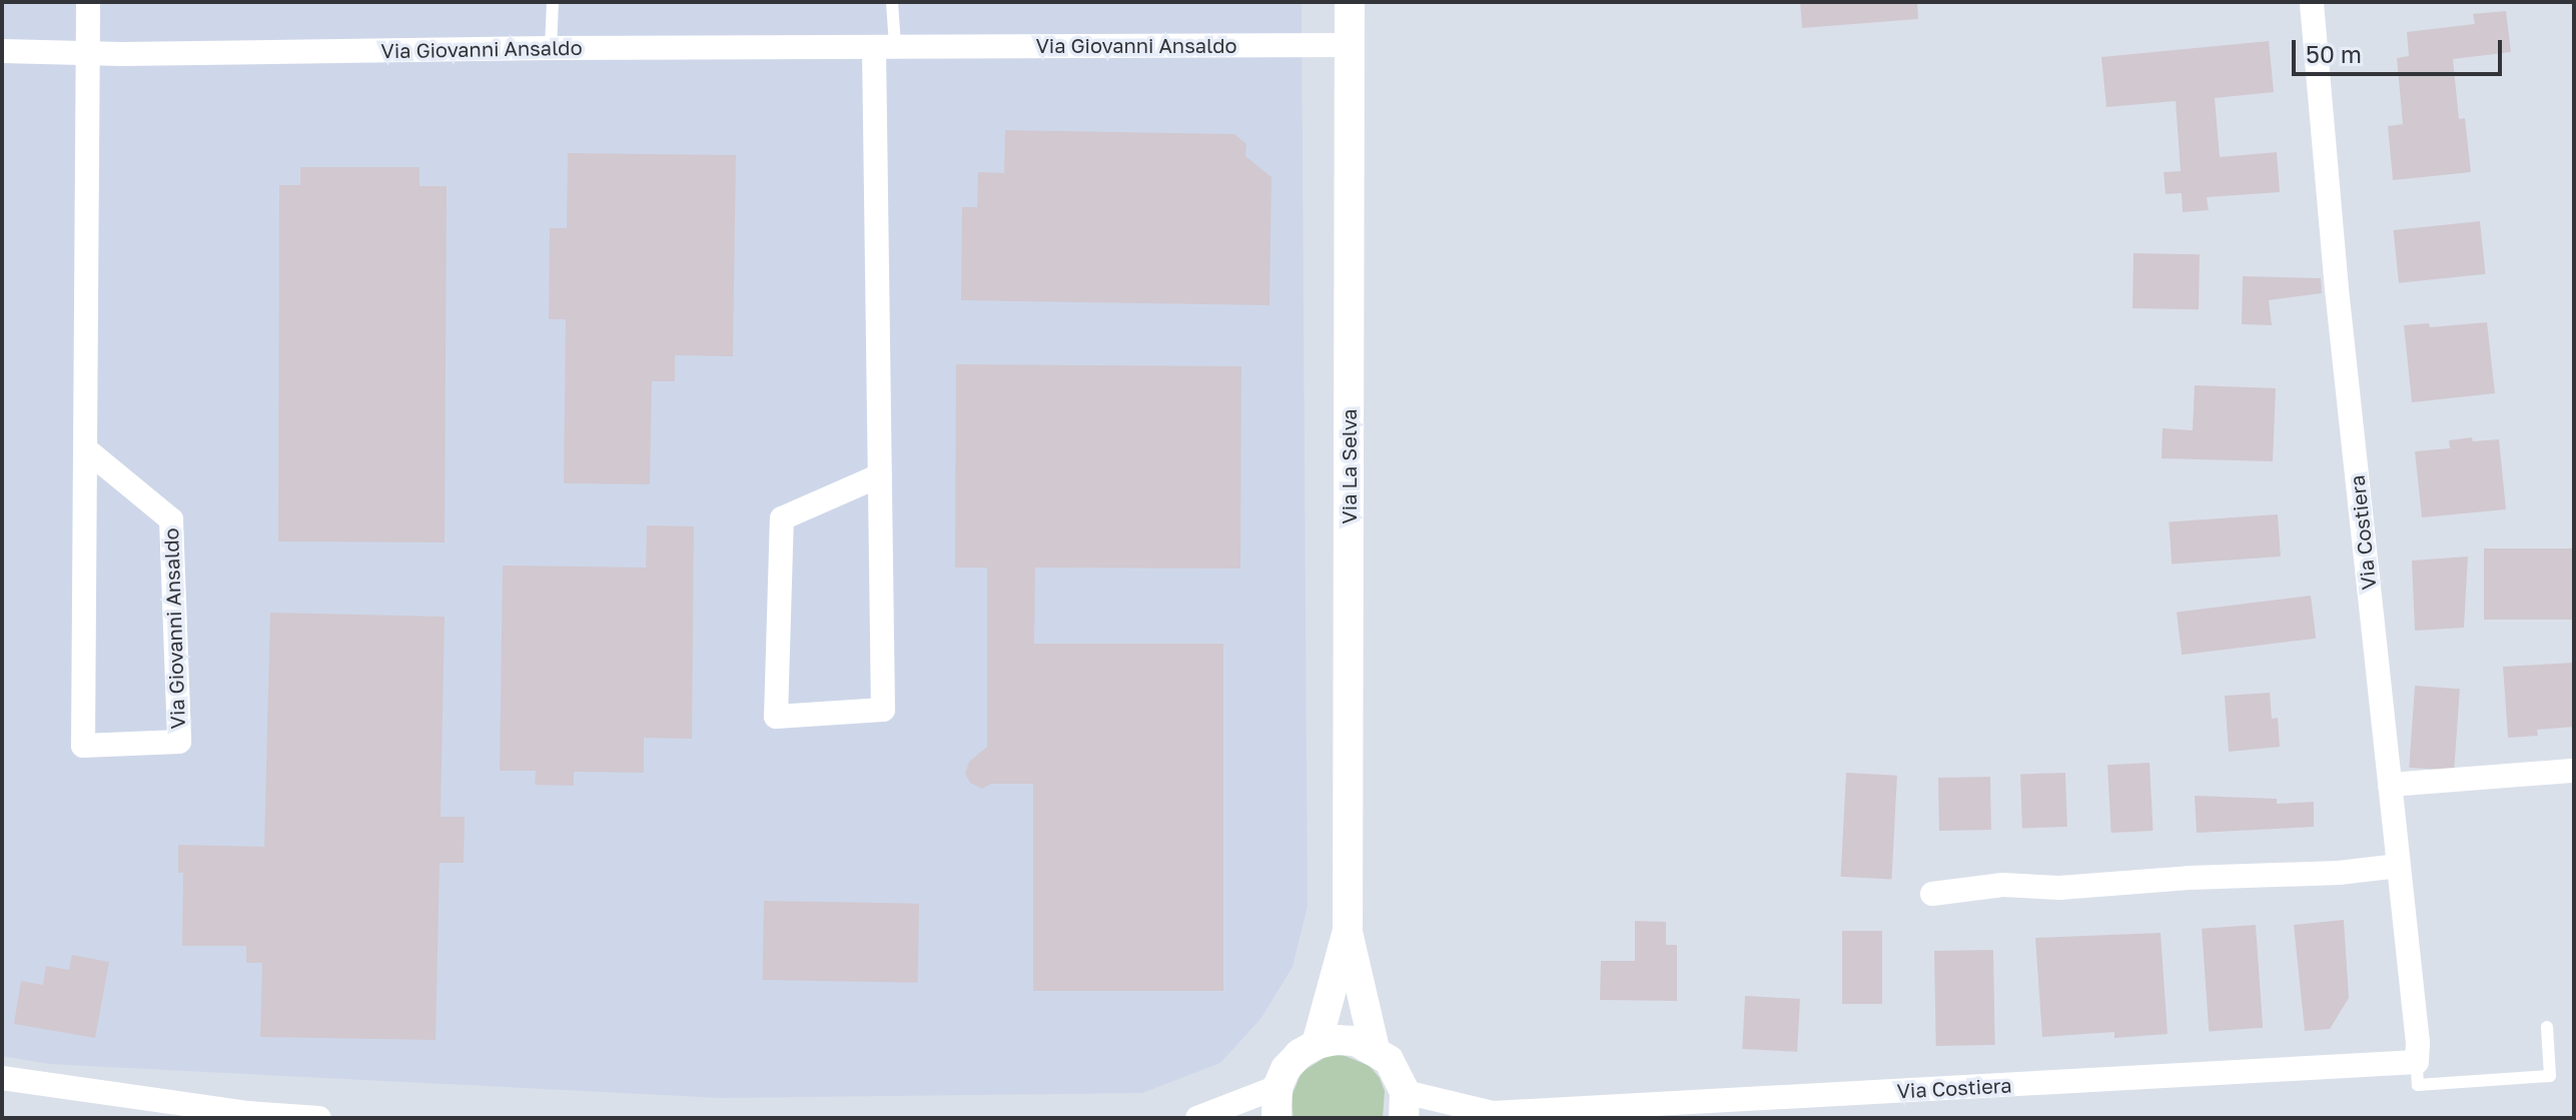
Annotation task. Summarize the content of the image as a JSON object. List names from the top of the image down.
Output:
{
  "streets": {
    "street": ["Via Giovanni Ansaldo", "Via La Selva", "Via Costiera"]
  },
  "crossings": [
    ["Via Giovanni Ansaldo", "Via La Selva"]
  ],
  "scale_bar": "50 m"
}
